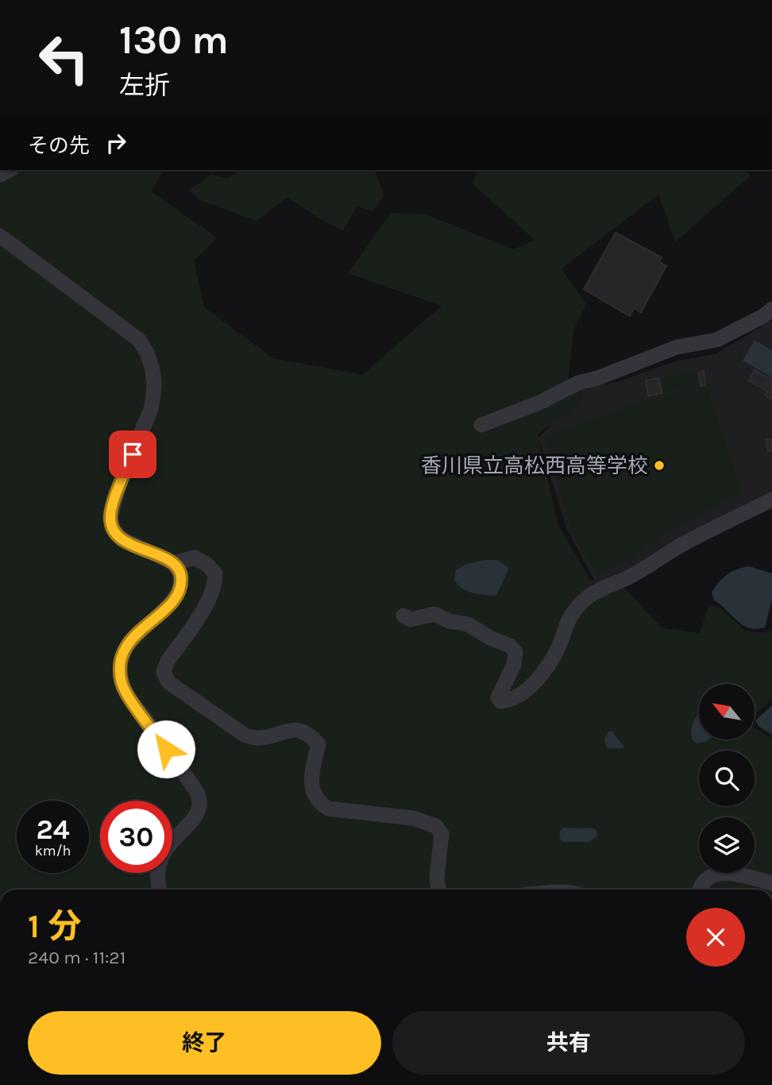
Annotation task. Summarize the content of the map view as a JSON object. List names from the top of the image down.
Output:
{
  "places": ["香川県立高松西高等学校"],
  "north": "top left",
  "page": {
    "turn": ["130 m", "左折"],
    "then": "その先",
    "speed": "24 km/h",
    "limit": "30",
    "heading": ["1 分", "240 m · 11:21"],
    "buttons": ["終了", "共有"]
  }
}
